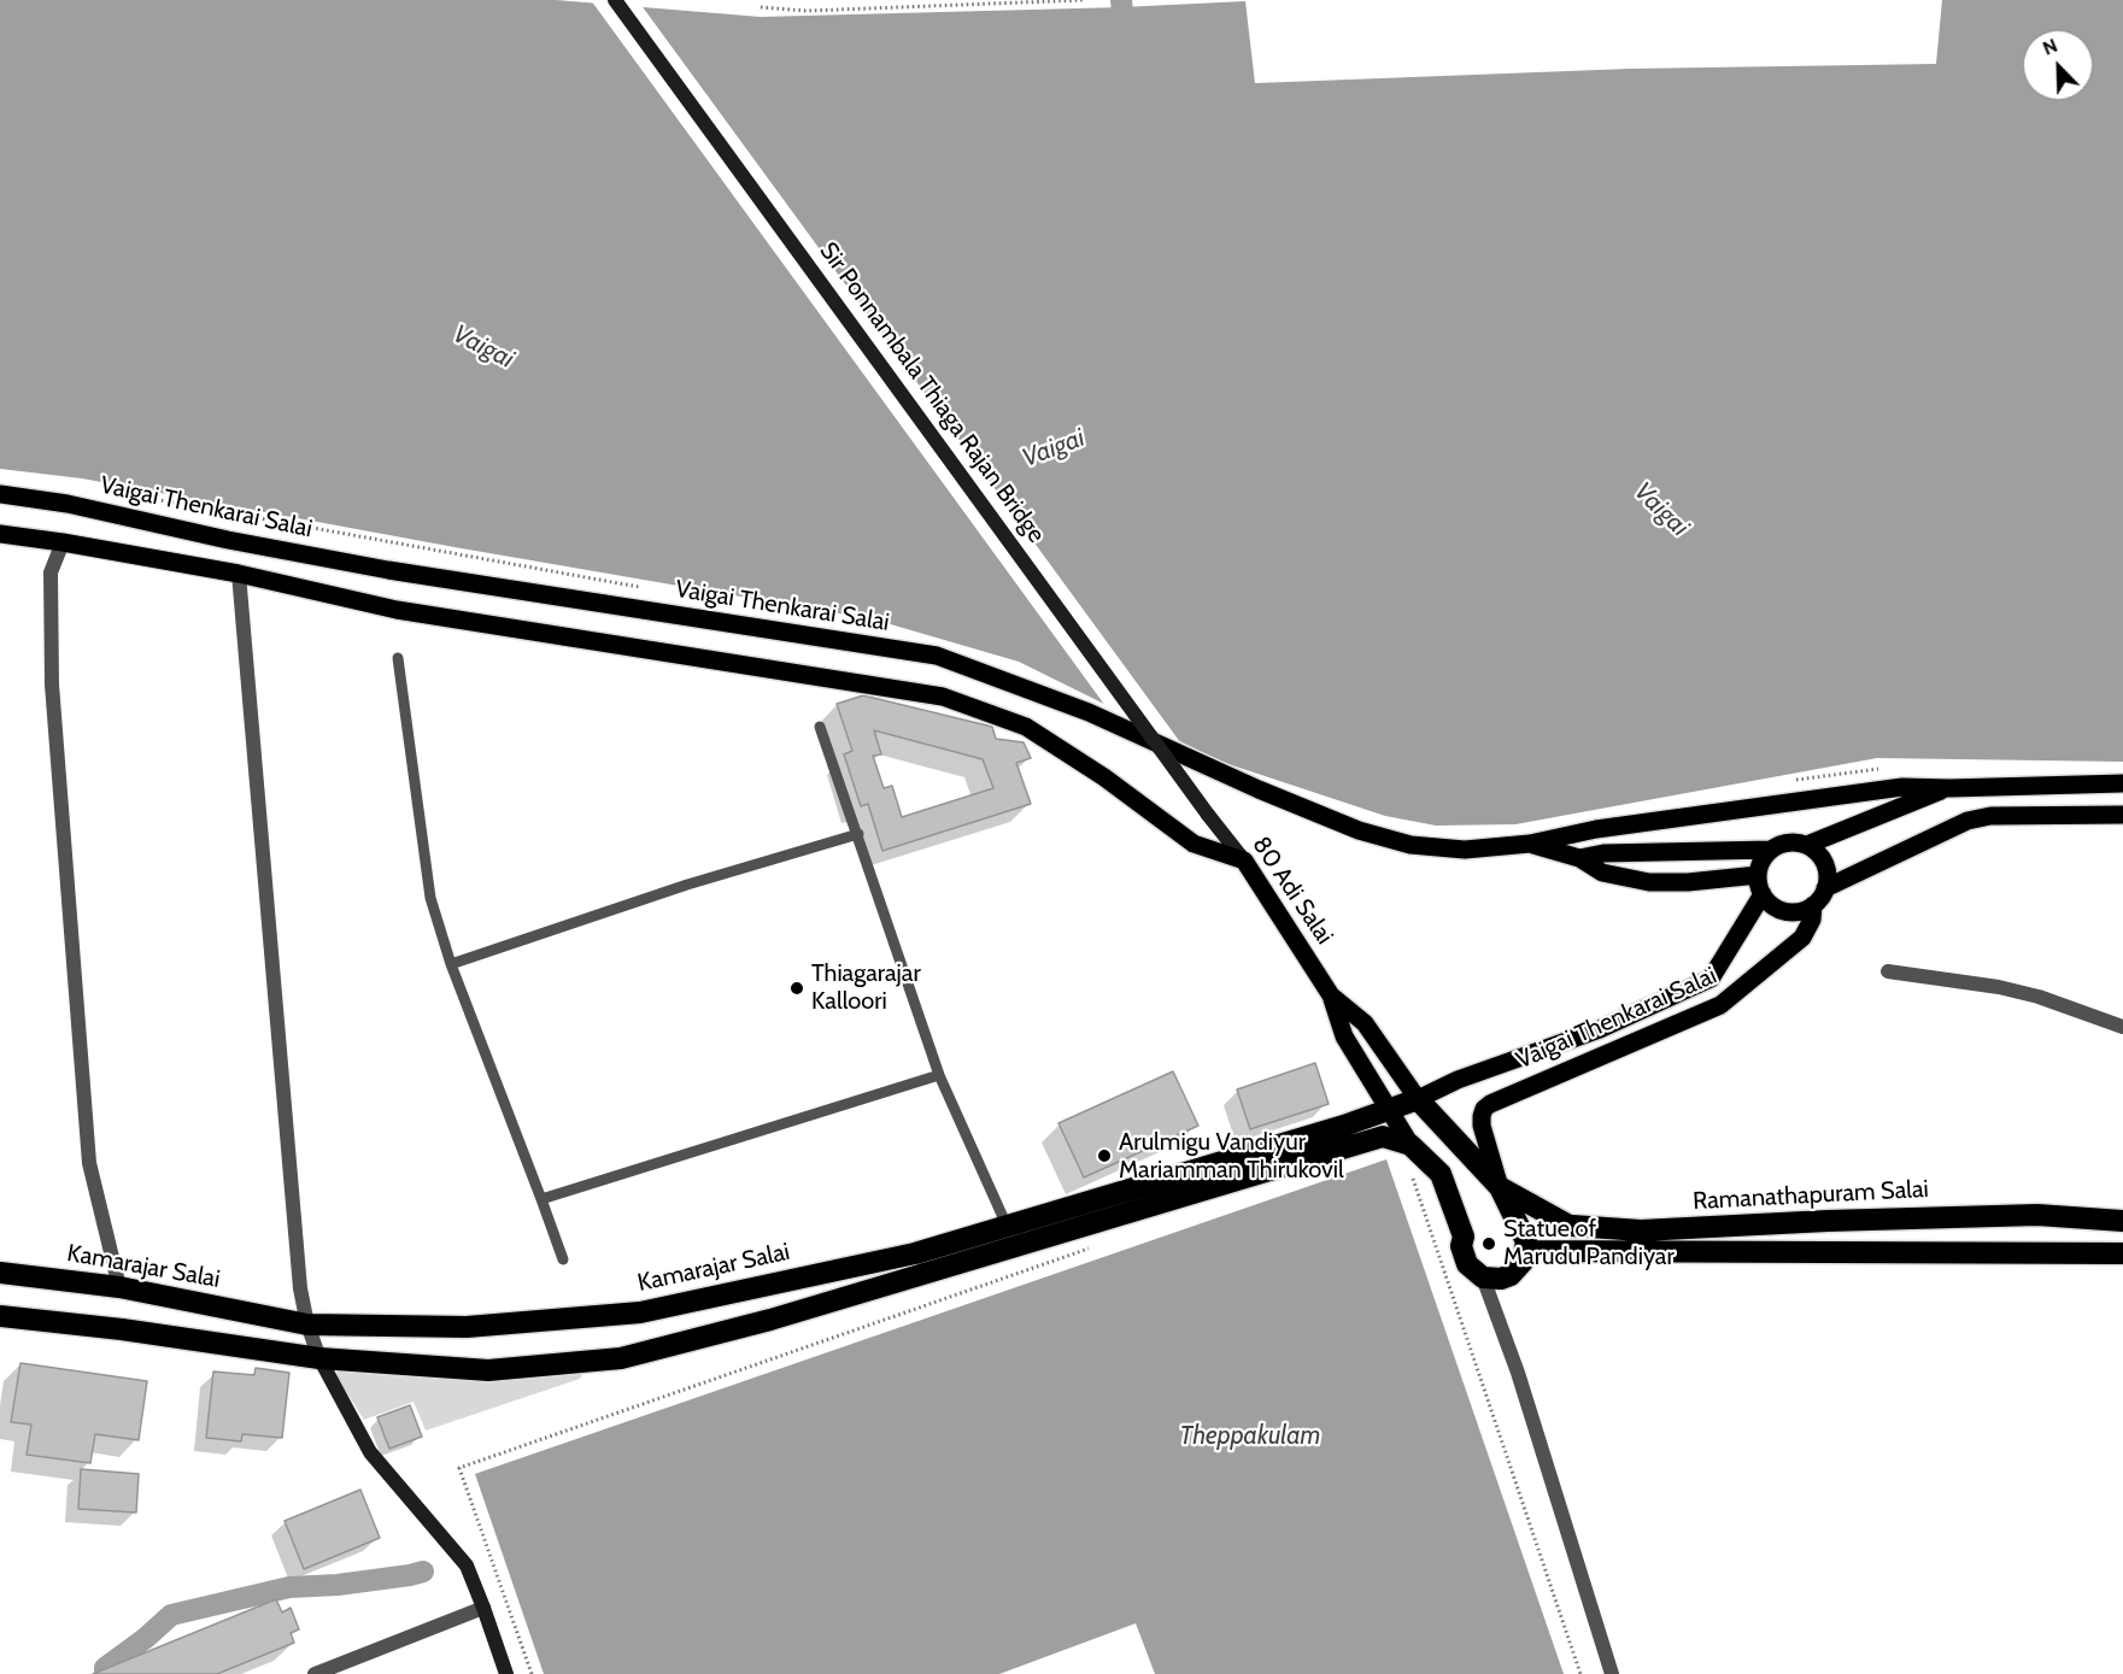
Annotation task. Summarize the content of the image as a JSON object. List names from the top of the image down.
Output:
{
  "streets": {
    "highway": ["Ramanathapuram Salai", "Kamarajar Salai"],
    "main road": ["Sir Ponnambala Thiaga Rajan Bridge", "Vaigai Thenkarai Salai", "80 Adi Salai"]
  },
  "crossings": [
    ["Sir Ponnambala Thiaga Rajan Bridge", "80 Adi Salai"],
    ["Vaigai Thenkarai Salai", "80 Adi Salai"],
    ["Vaigai Thenkarai Salai", "Ramanathapuram Salai"],
    ["Vaigai Thenkarai Salai", "Kamarajar Salai"],
    ["80 Adi Salai", "Ramanathapuram Salai"],
    ["80 Adi Salai", "Kamarajar Salai"],
    ["Ramanathapuram Salai", "Kamarajar Salai"]
  ],
  "water": ["Vaigai", "Theppakulam"],
  "places": ["Thiagarajar Kalloori", "Arulmigu Vandiyur Mariamman Thirukovil", "Statue of Marudu Pandiyar"],
  "north": "top left"
}
